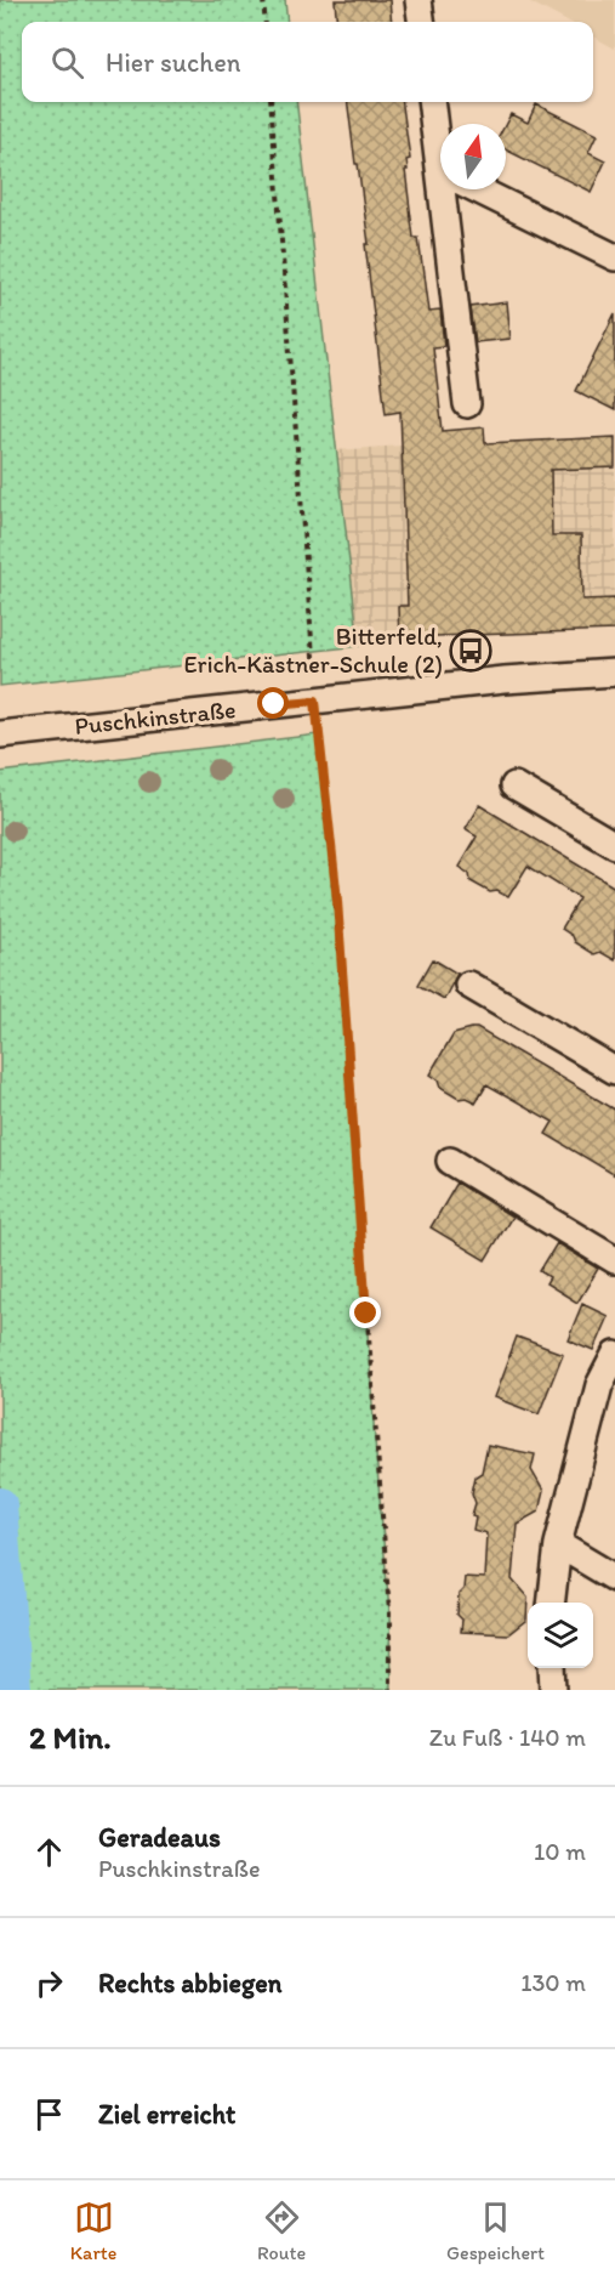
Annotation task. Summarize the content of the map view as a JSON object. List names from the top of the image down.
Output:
{
  "streets": {
    "street": ["Puschkinstraße"]
  },
  "places": {
    "bus stop": ["Bitterfeld, Erich-Kästner-Schule (2)"]
  },
  "north": "top",
  "page": {
    "search": "Hier suchen",
    "heading": ["2 Min.", "Zu Fuß · 140 m"],
    "list": [
      ["Geradeaus", "Puschkinstraße", "10 m"],
      ["Rechts abbiegen", "130 m"],
      "Ziel erreicht"
    ],
    "nav": ["Karte", "Route", "Gespeichert"]
  }
}
